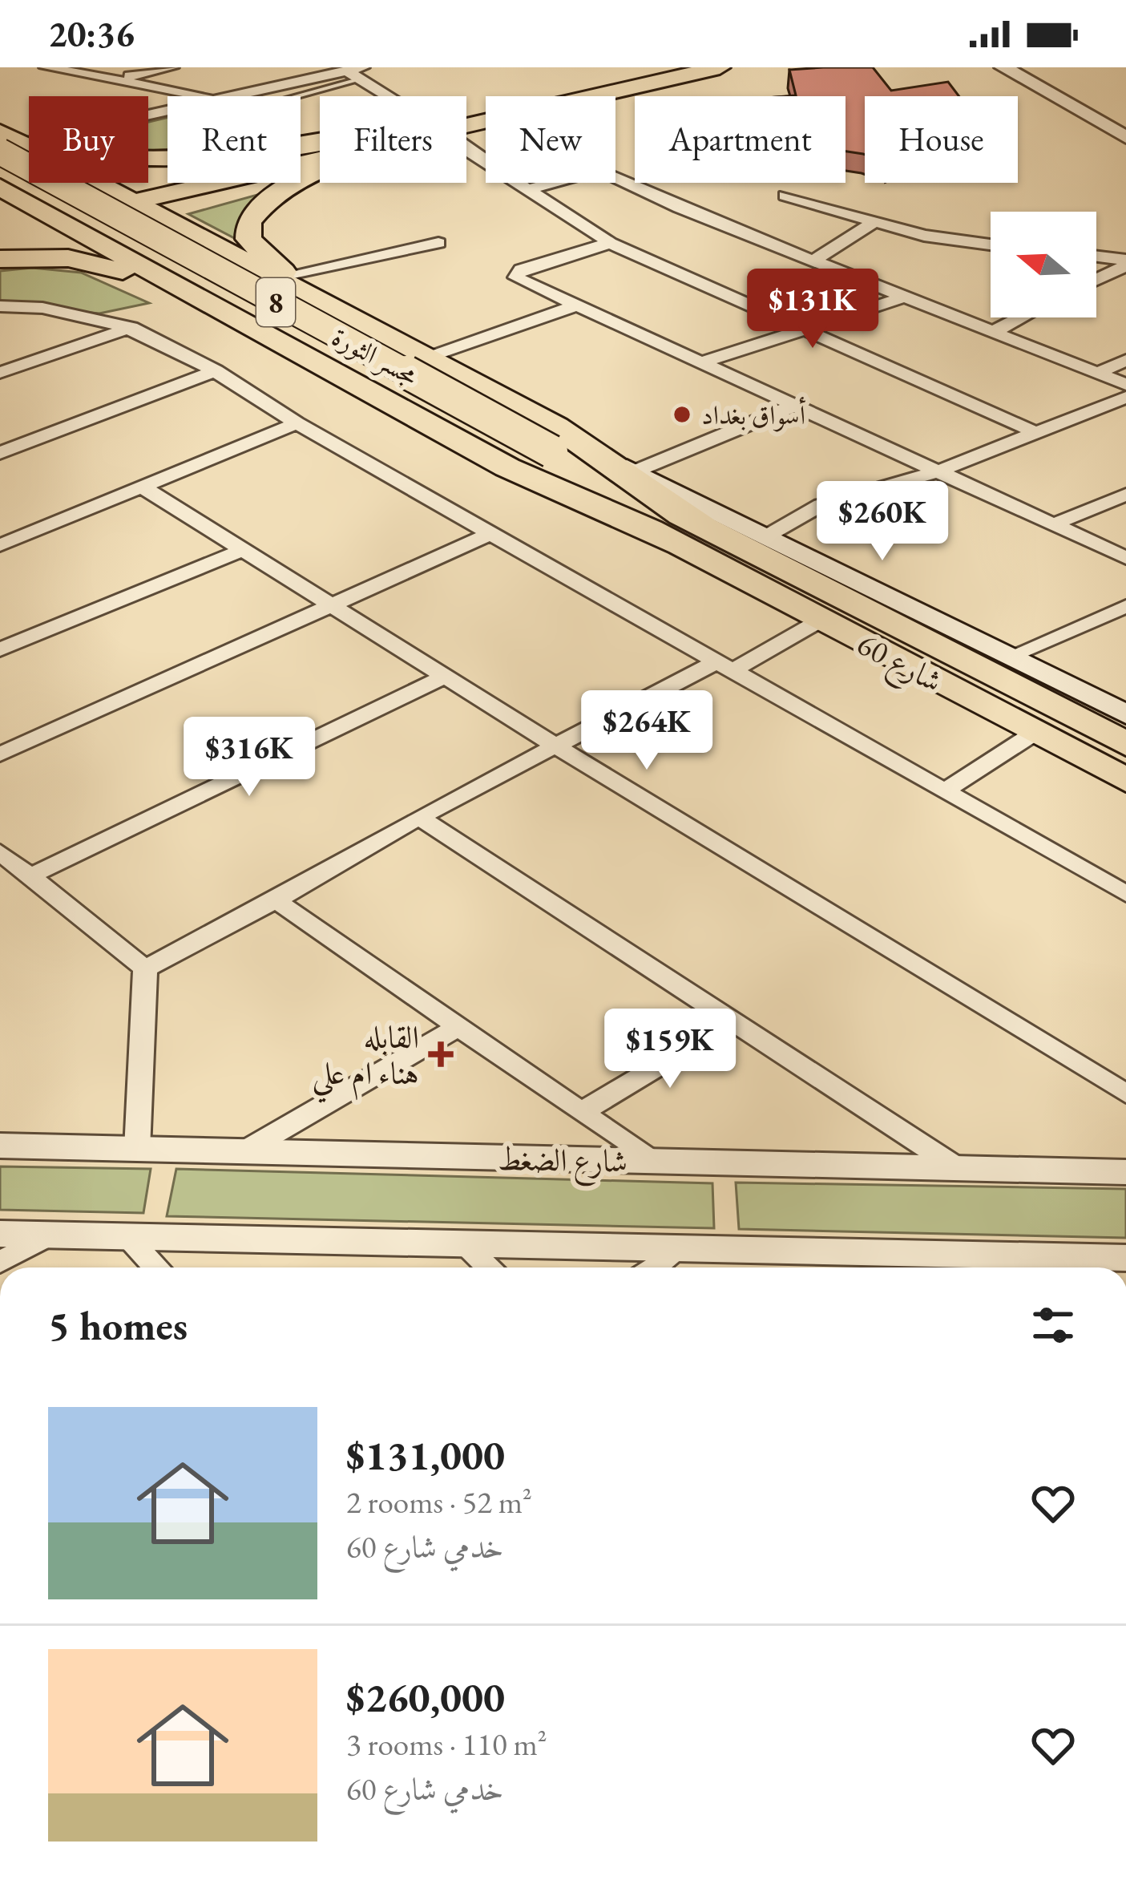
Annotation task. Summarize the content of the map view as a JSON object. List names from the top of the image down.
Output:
{
  "streets": {
    "highway": ["8", "مجسر الثورة", "شارع 60"],
    "street": ["شارع الضغط"]
  },
  "crossings": [
    ["مجسر الثورة", "شارع 60"]
  ],
  "places": {
    "other": ["أسواق بغداد"],
    "health": ["القابله هناء ام علي"]
  },
  "north": "left",
  "page": {
    "status": "20:36",
    "chip": [
      "Buy",
      "Rent",
      "Filters",
      "New",
      "Apartment",
      "House"
    ],
    "price": [
      "$131K",
      "$260K",
      "$264K",
      "$316K",
      "$159K"
    ],
    "heading": "5 homes",
    "list": [
      {
        "name": "$131,000",
        "note": "2 rooms · 52 m² · خدمي شارع 60"
      },
      {
        "name": "$260,000",
        "note": "3 rooms · 110 m² · خدمي شارع 60"
      }
    ]
  }
}
